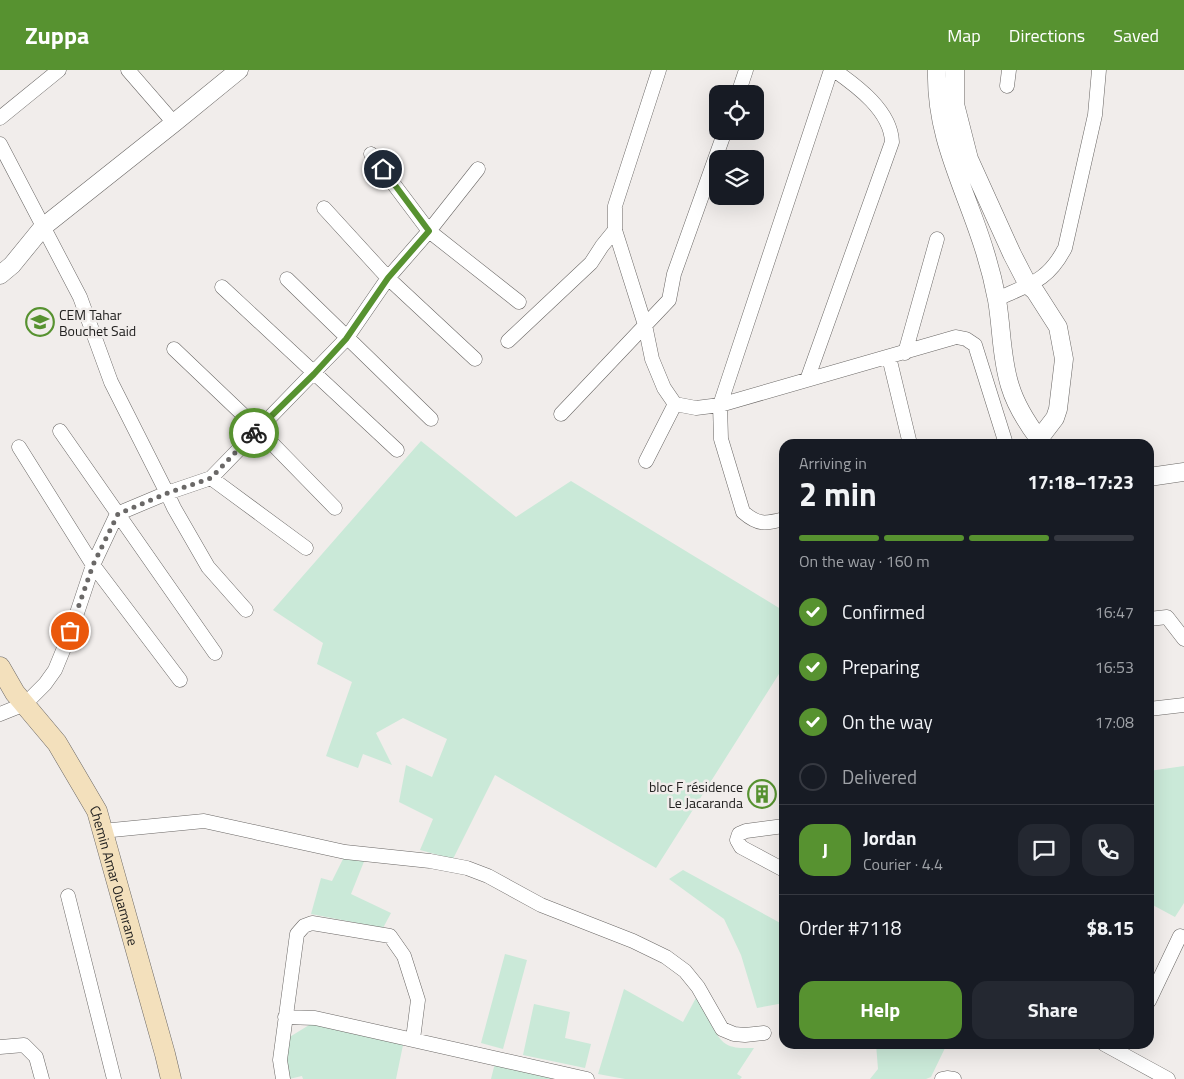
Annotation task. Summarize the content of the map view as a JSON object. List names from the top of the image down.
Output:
{
  "streets": {
    "main road": ["Chemin Amar Ouamrane"]
  },
  "places": {
    "school or university": ["CEM Tahar Bouchet Said"],
    "building": ["bloc F résidence Le Jacaranda"]
  },
  "page": {
    "header": "Zuppa",
    "nav": ["Map", "Directions", "Saved"],
    "heading": ["2 min", "Arriving in", "17:18–17:23"],
    "panel": [
      "Jordan",
      "Courier · 4.4",
      "Order #7118",
      "$8.15"
    ],
    "bar": "On the way · 160 m",
    "list": [
      ["Confirmed", "16:47"],
      ["Preparing", "16:53"],
      ["On the way", "17:08"],
      "Delivered"
    ],
    "round": "J",
    "buttons": ["Help", "Share"]
  }
}
